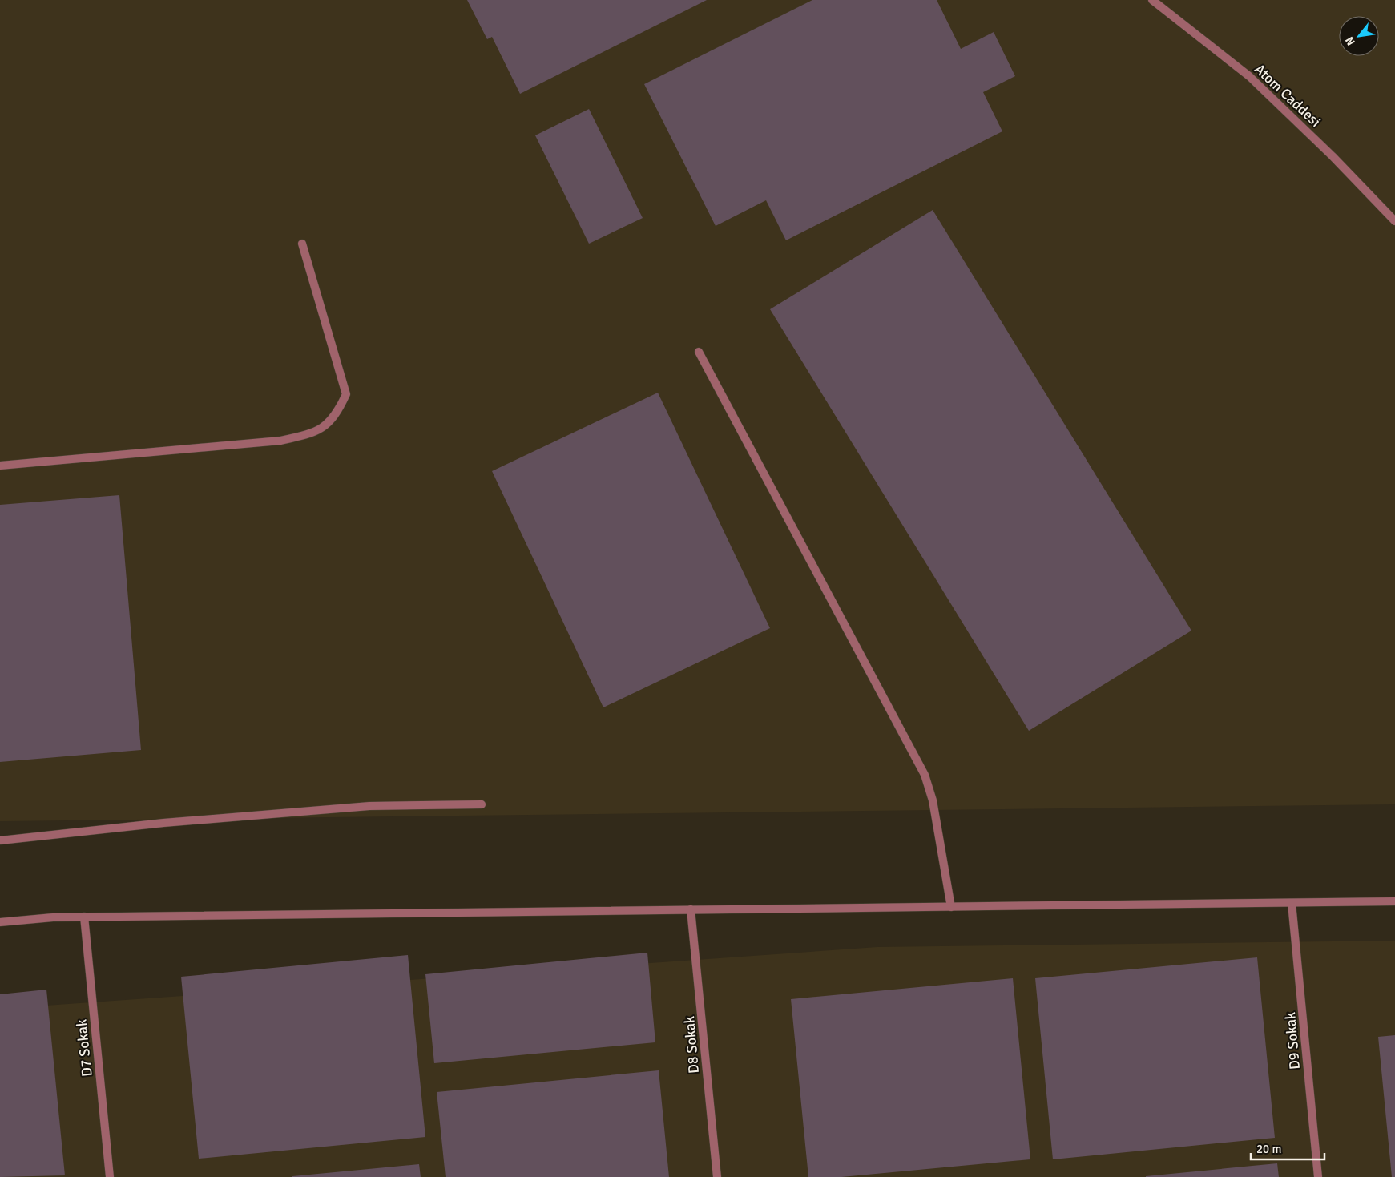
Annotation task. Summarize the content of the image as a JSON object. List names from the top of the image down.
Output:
{
  "streets": {
    "street": [
      "Atom Caddesi",
      "D9 Sokak",
      "D8 Sokak",
      "D7 Sokak"
    ]
  },
  "scale_bar": "20 m",
  "north": "bottom left"
}
